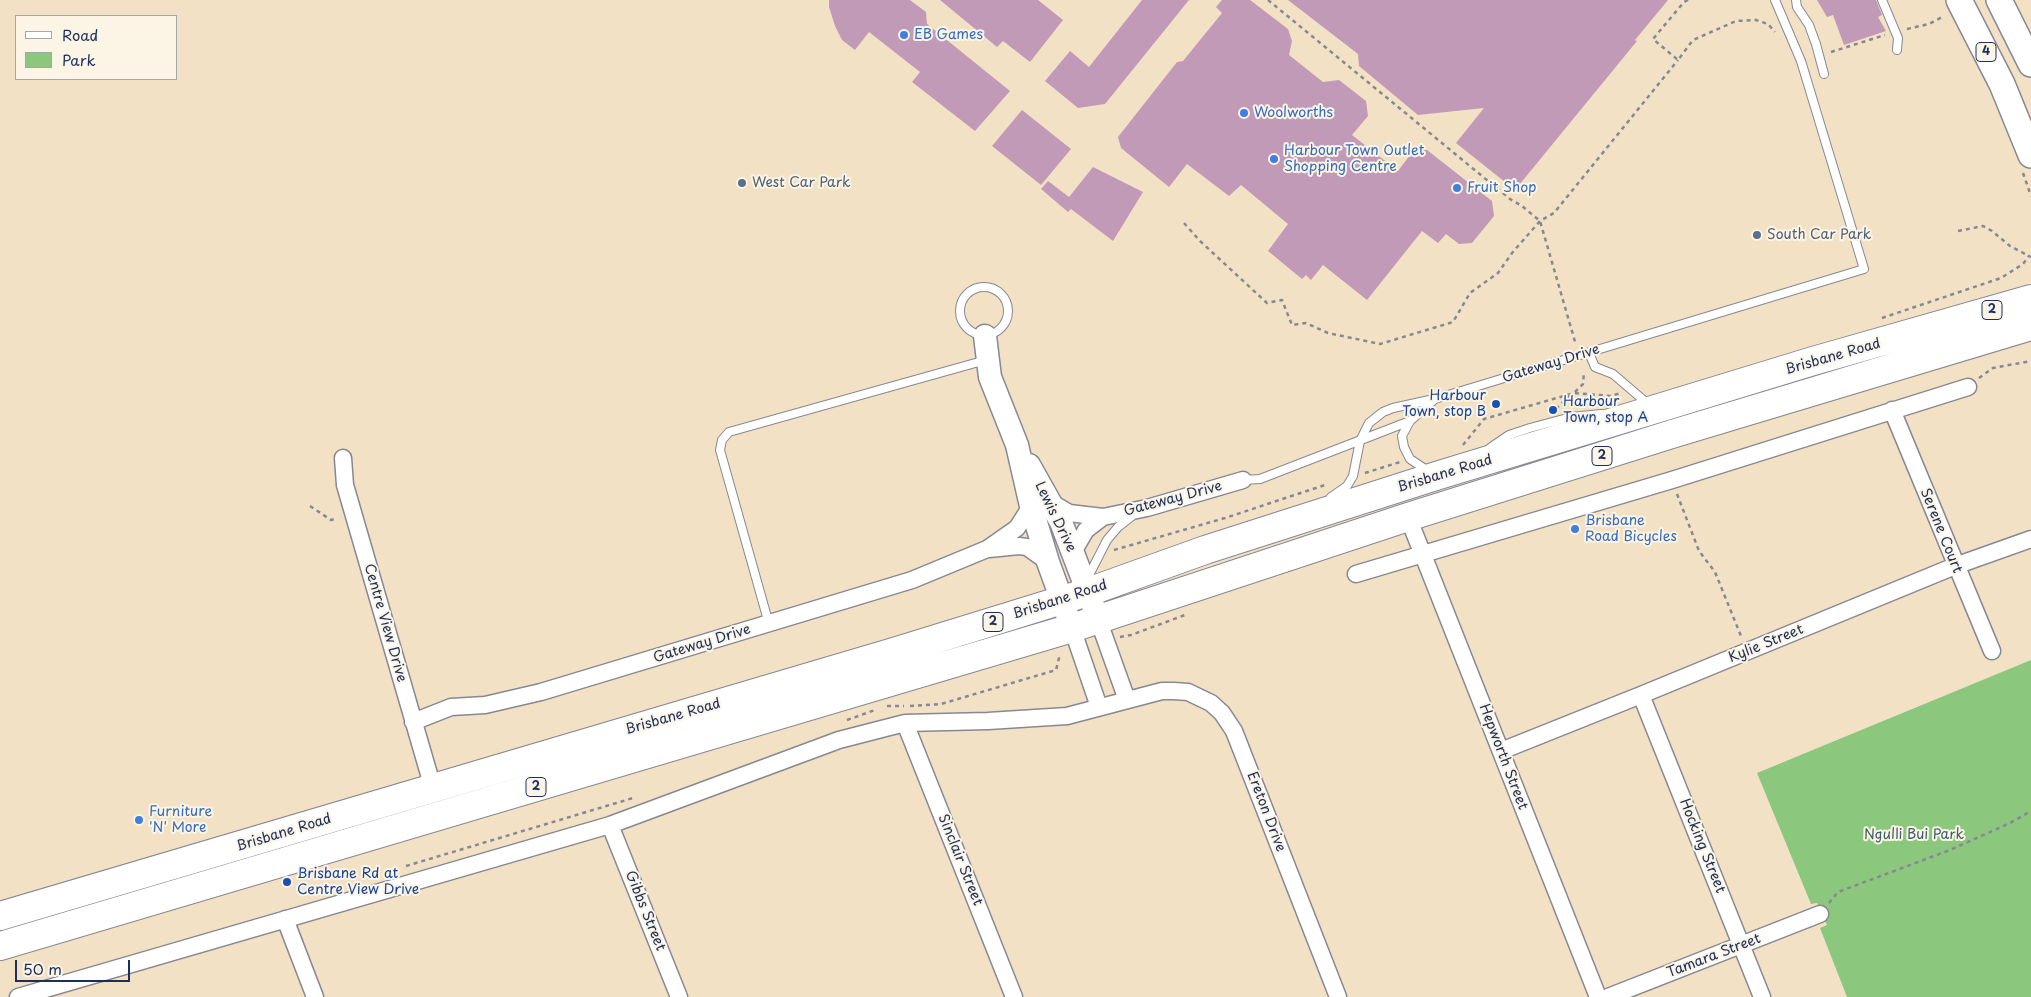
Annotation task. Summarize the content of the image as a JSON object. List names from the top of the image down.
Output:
{
  "streets": {
    "highway": ["2", "Brisbane Road"],
    "main road": ["4"],
    "street": [
      "Gateway Drive",
      "Lewis Drive",
      "Serene Court",
      "Centre View Drive",
      "Kylie Street",
      "Hepworth Street",
      "Ereton Drive",
      "Hocking Street",
      "Sinclair Street",
      "Gibbs Street",
      "Tamara Street"
    ]
  },
  "crossings": [
    ["Brisbane Road", "Lewis Drive"],
    ["Brisbane Road", "Centre View Drive"],
    ["Brisbane Road", "Hepworth Street"],
    ["Gateway Drive", "Lewis Drive"],
    ["Gateway Drive", "Centre View Drive"],
    ["Serene Court", "Kylie Street"],
    ["Kylie Street", "Hepworth Street"],
    ["Kylie Street", "Hocking Street"],
    ["Hocking Street", "Tamara Street"]
  ],
  "parks": ["Ngulli Bui Park"],
  "places": [
    "EB Games",
    "Woolworths",
    "Harbour Town Outlet Shopping Centre",
    "West Car Park",
    "Fruit Shop",
    "South Car Park",
    "Harbour Town, stop B",
    "Harbour Town, stop A",
    "Brisbane Road Bicycles",
    "Furniture 'N' More",
    "Brisbane Rd at Centre View Drive"
  ],
  "legend": ["Road", "Park"],
  "scale_bar": "50 m"
}
